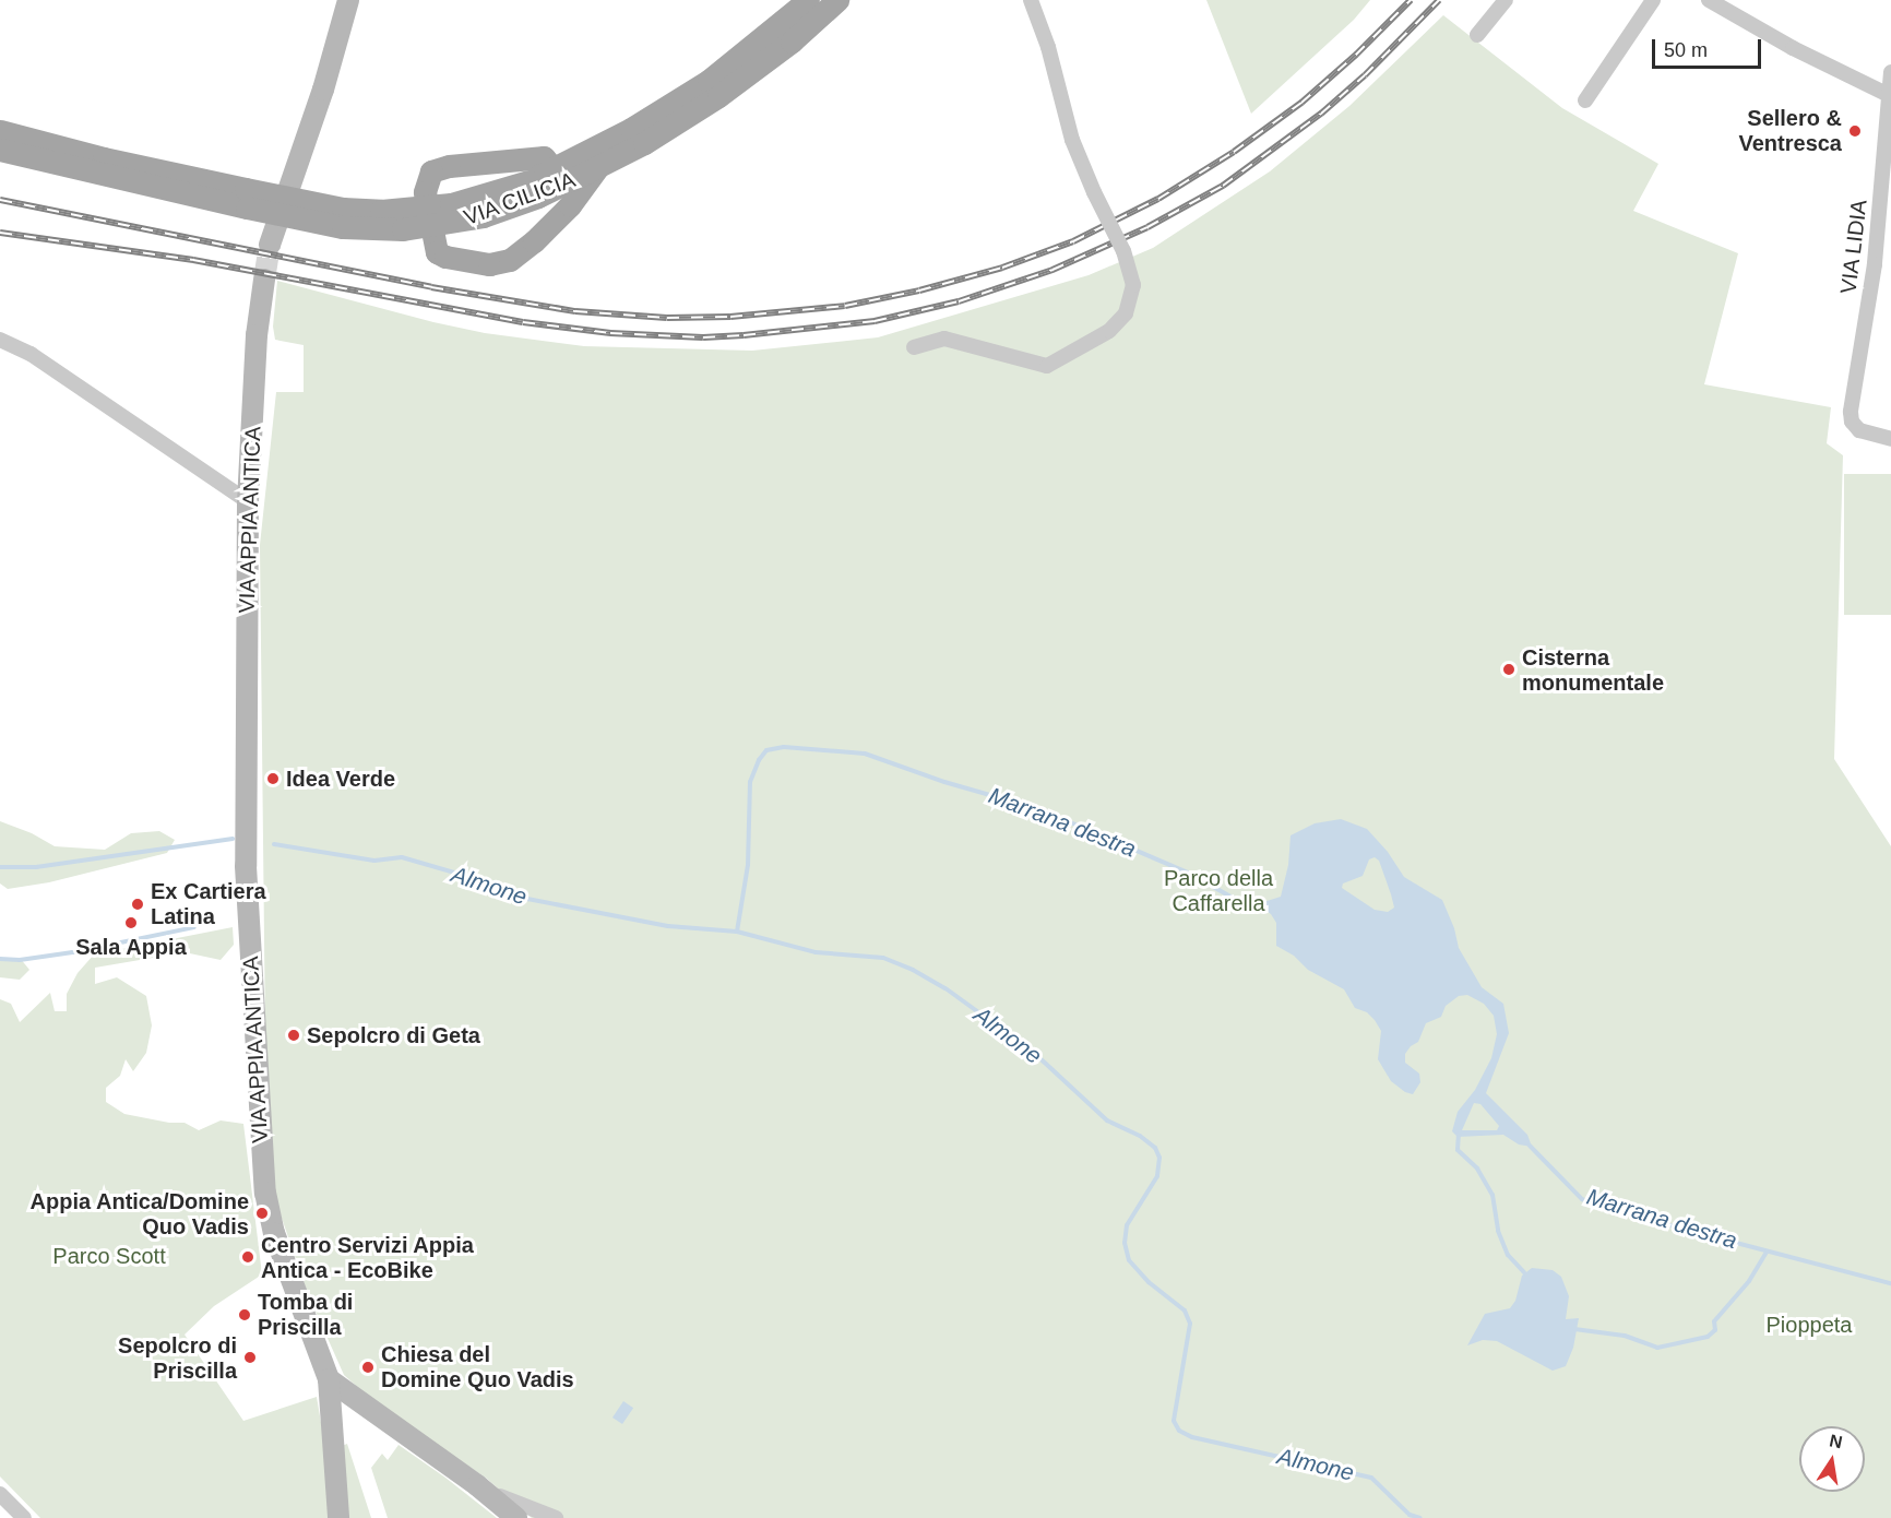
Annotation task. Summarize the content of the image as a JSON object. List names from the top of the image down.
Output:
{
  "streets": {
    "main road": ["VIA CILICIA"],
    "street": ["VIA LIDIA", "VIA APPIA ANTICA"]
  },
  "water": ["Marrana destra", "Almone"],
  "parks": ["Parco della Caffarella", "Parco Scott", "Pioppeta"],
  "places": [
    "Sellero & Ventresca",
    "Cisterna monumentale",
    "Idea Verde",
    "Ex Cartiera Latina",
    "Sala Appia",
    "Sepolcro di Geta",
    "Appia Antica/Domine Quo Vadis",
    "Centro Servizi Appia Antica - EcoBike",
    "Tomba di Priscilla",
    "Sepolcro di Priscilla",
    "Chiesa del Domine Quo Vadis"
  ],
  "scale_bar": "50 m",
  "north": "top"
}
